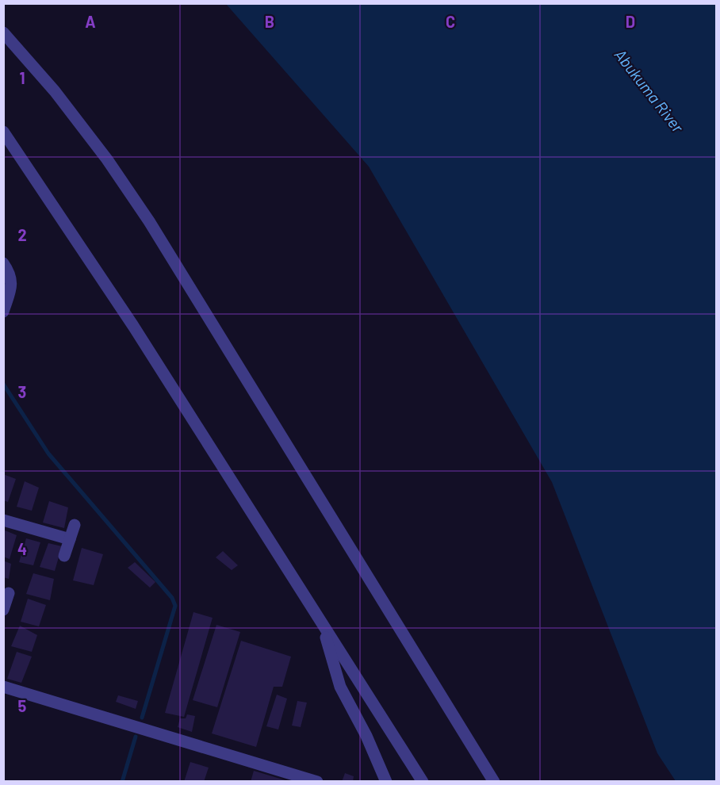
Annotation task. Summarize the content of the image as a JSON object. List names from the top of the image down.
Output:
{
  "water": ["Abukuma River"],
  "grid": {
    "columns": [
      "A",
      "B",
      "C",
      "D"
    ],
    "rows": [
      "1",
      "2",
      "3",
      "4",
      "5"
    ]
  }
}
